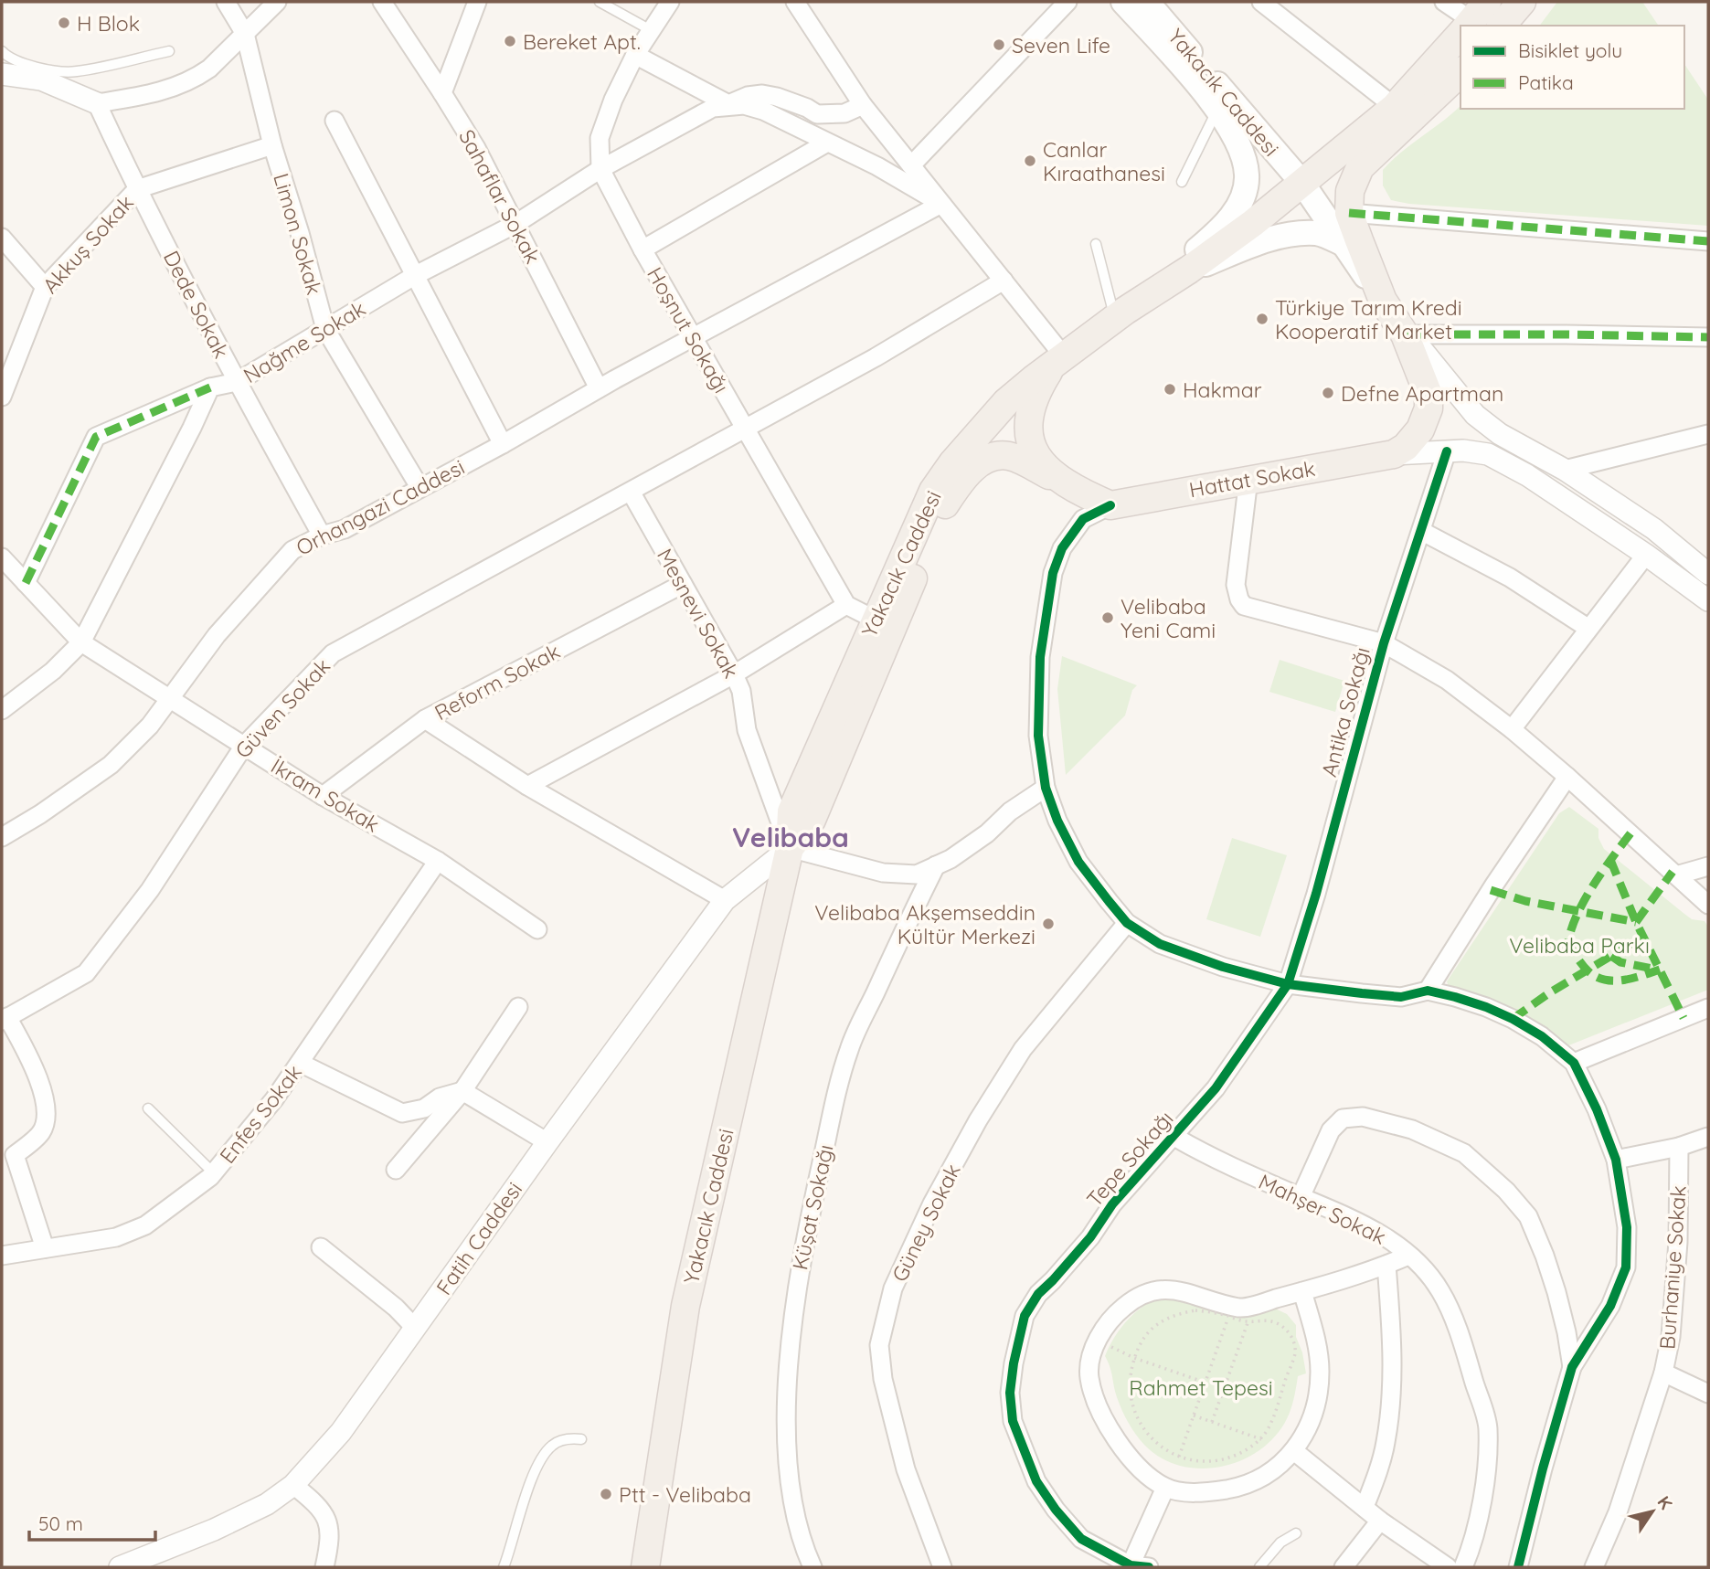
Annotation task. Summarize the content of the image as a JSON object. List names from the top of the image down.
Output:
{
  "streets": {
    "main road": ["Yakacık Caddesi", "Hattat Sokak"],
    "street": [
      "Sahaflar Sokak",
      "Limon Sokak",
      "Akkuş Sokak",
      "Dede Sokak",
      "Hoşnut Sokağı",
      "Nağme Sokak",
      "Orhangazi Caddesi",
      "Mesnevi Sokak",
      "Reform Sokak",
      "Güven Sokak",
      "Antika Sokağı",
      "İkram Sokak",
      "Enfes Sokak",
      "Tepe Sokağı",
      "Küşat Sokağı",
      "Mahşer Sokak",
      "Güney Sokak",
      "Fatih Caddesi",
      "Burhaniye Sokak"
    ]
  },
  "crossings": [
    ["Yakacık Caddesi", "Mesnevi Sokak"],
    ["Yakacık Caddesi", "Fatih Caddesi"],
    ["Sahaflar Sokak", "Nağme Sokak"],
    ["Sahaflar Sokak", "Orhangazi Caddesi"],
    ["Limon Sokak", "Akkuş Sokak"],
    ["Limon Sokak", "Nağme Sokak"],
    ["Limon Sokak", "Orhangazi Caddesi"],
    ["Akkuş Sokak", "Dede Sokak"],
    ["Dede Sokak", "Nağme Sokak"],
    ["Dede Sokak", "Orhangazi Caddesi"],
    ["Hoşnut Sokağı", "Nağme Sokak"],
    ["Hoşnut Sokağı", "Orhangazi Caddesi"],
    ["Hoşnut Sokağı", "Güven Sokak"],
    ["Nağme Sokak", "İkram Sokak"],
    ["Orhangazi Caddesi", "İkram Sokak"],
    ["Mesnevi Sokak", "Reform Sokak"],
    ["Mesnevi Sokak", "Güven Sokak"],
    ["Mesnevi Sokak", "Fatih Caddesi"],
    ["Reform Sokak", "İkram Sokak"],
    ["Güven Sokak", "İkram Sokak"],
    ["Antika Sokağı", "Tepe Sokağı"],
    ["İkram Sokak", "Enfes Sokak"],
    ["Tepe Sokağı", "Mahşer Sokak"]
  ],
  "districts": ["Velibaba"],
  "parks": ["Velibaba Parkı", "Rahmet Tepesi"],
  "places": [
    "H Blok",
    "Bereket Apt.",
    "Seven Life",
    "Canlar Kıraathanesi",
    "Türkiye Tarım Kredi Kooperatif Market",
    "Hakmar",
    "Defne Apartman",
    "Velibaba Yeni Cami",
    "Velibaba Akşemseddin Kültür Merkezi",
    "Ptt - Velibaba"
  ],
  "legend": ["Bisiklet yolu", "Patika"],
  "scale_bar": "50 m",
  "north": "top right"
}
